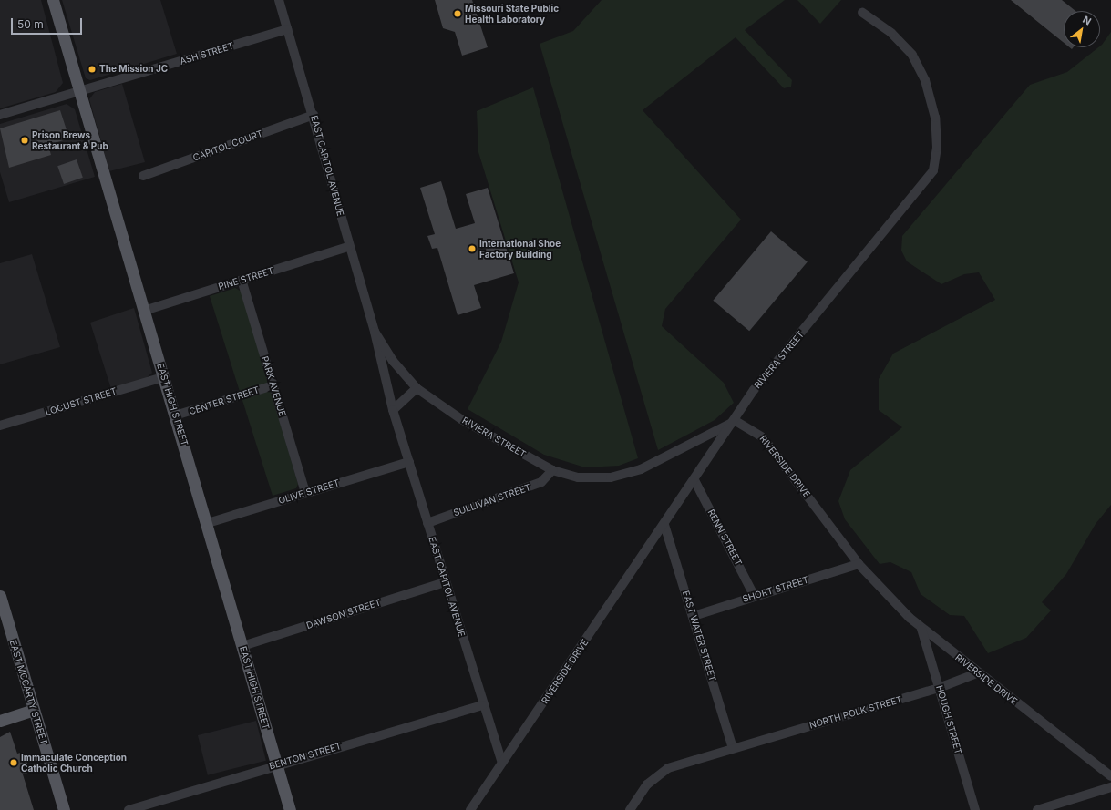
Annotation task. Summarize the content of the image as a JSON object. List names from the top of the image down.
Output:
{
  "streets": {
    "main road": ["EAST HIGH STREET", "EAST MCCARTY STREET"],
    "street": [
      "ASH STREET",
      "CAPITOL COURT",
      "EAST CAPITOL AVENUE",
      "PINE STREET",
      "RIVIERA STREET",
      "PARK AVENUE",
      "CENTER STREET",
      "LOCUST STREET",
      "RIVERSIDE DRIVE",
      "OLIVE STREET",
      "SULLIVAN STREET",
      "RENN STREET",
      "SHORT STREET",
      "DAWSON STREET",
      "EAST WATER STREET",
      "NORTH POLK STREET",
      "HOUGH STREET",
      "BENTON STREET"
    ]
  },
  "crossings": [
    ["ASH STREET", "EAST CAPITOL AVENUE"],
    ["ASH STREET", "EAST HIGH STREET"],
    ["CAPITOL COURT", "EAST CAPITOL AVENUE"],
    ["EAST CAPITOL AVENUE", "PINE STREET"],
    ["EAST CAPITOL AVENUE", "RIVIERA STREET"],
    ["EAST CAPITOL AVENUE", "RIVERSIDE DRIVE"],
    ["EAST CAPITOL AVENUE", "OLIVE STREET"],
    ["EAST CAPITOL AVENUE", "SULLIVAN STREET"],
    ["EAST CAPITOL AVENUE", "DAWSON STREET"],
    ["EAST CAPITOL AVENUE", "BENTON STREET"],
    ["PINE STREET", "PARK AVENUE"],
    ["PINE STREET", "EAST HIGH STREET"],
    ["RIVIERA STREET", "RIVERSIDE DRIVE"],
    ["RIVIERA STREET", "SULLIVAN STREET"],
    ["PARK AVENUE", "CENTER STREET"],
    ["PARK AVENUE", "OLIVE STREET"],
    ["CENTER STREET", "EAST HIGH STREET"],
    ["LOCUST STREET", "EAST HIGH STREET"],
    ["EAST HIGH STREET", "OLIVE STREET"],
    ["EAST HIGH STREET", "DAWSON STREET"],
    ["EAST HIGH STREET", "BENTON STREET"],
    ["RIVERSIDE DRIVE", "RENN STREET"],
    ["RIVERSIDE DRIVE", "SHORT STREET"],
    ["RIVERSIDE DRIVE", "EAST WATER STREET"],
    ["RIVERSIDE DRIVE", "NORTH POLK STREET"],
    ["RIVERSIDE DRIVE", "HOUGH STREET"],
    ["RENN STREET", "SHORT STREET"],
    ["SHORT STREET", "EAST WATER STREET"],
    ["EAST WATER STREET", "NORTH POLK STREET"],
    ["NORTH POLK STREET", "HOUGH STREET"]
  ],
  "places": [
    "Missouri State Public Health Laboratory",
    "The Mission JC",
    "Prison Brews Restaurant & Pub",
    "International Shoe Factory Building",
    "Immaculate Conception Catholic Church"
  ],
  "scale_bar": "50 m",
  "north": "top right"
}
